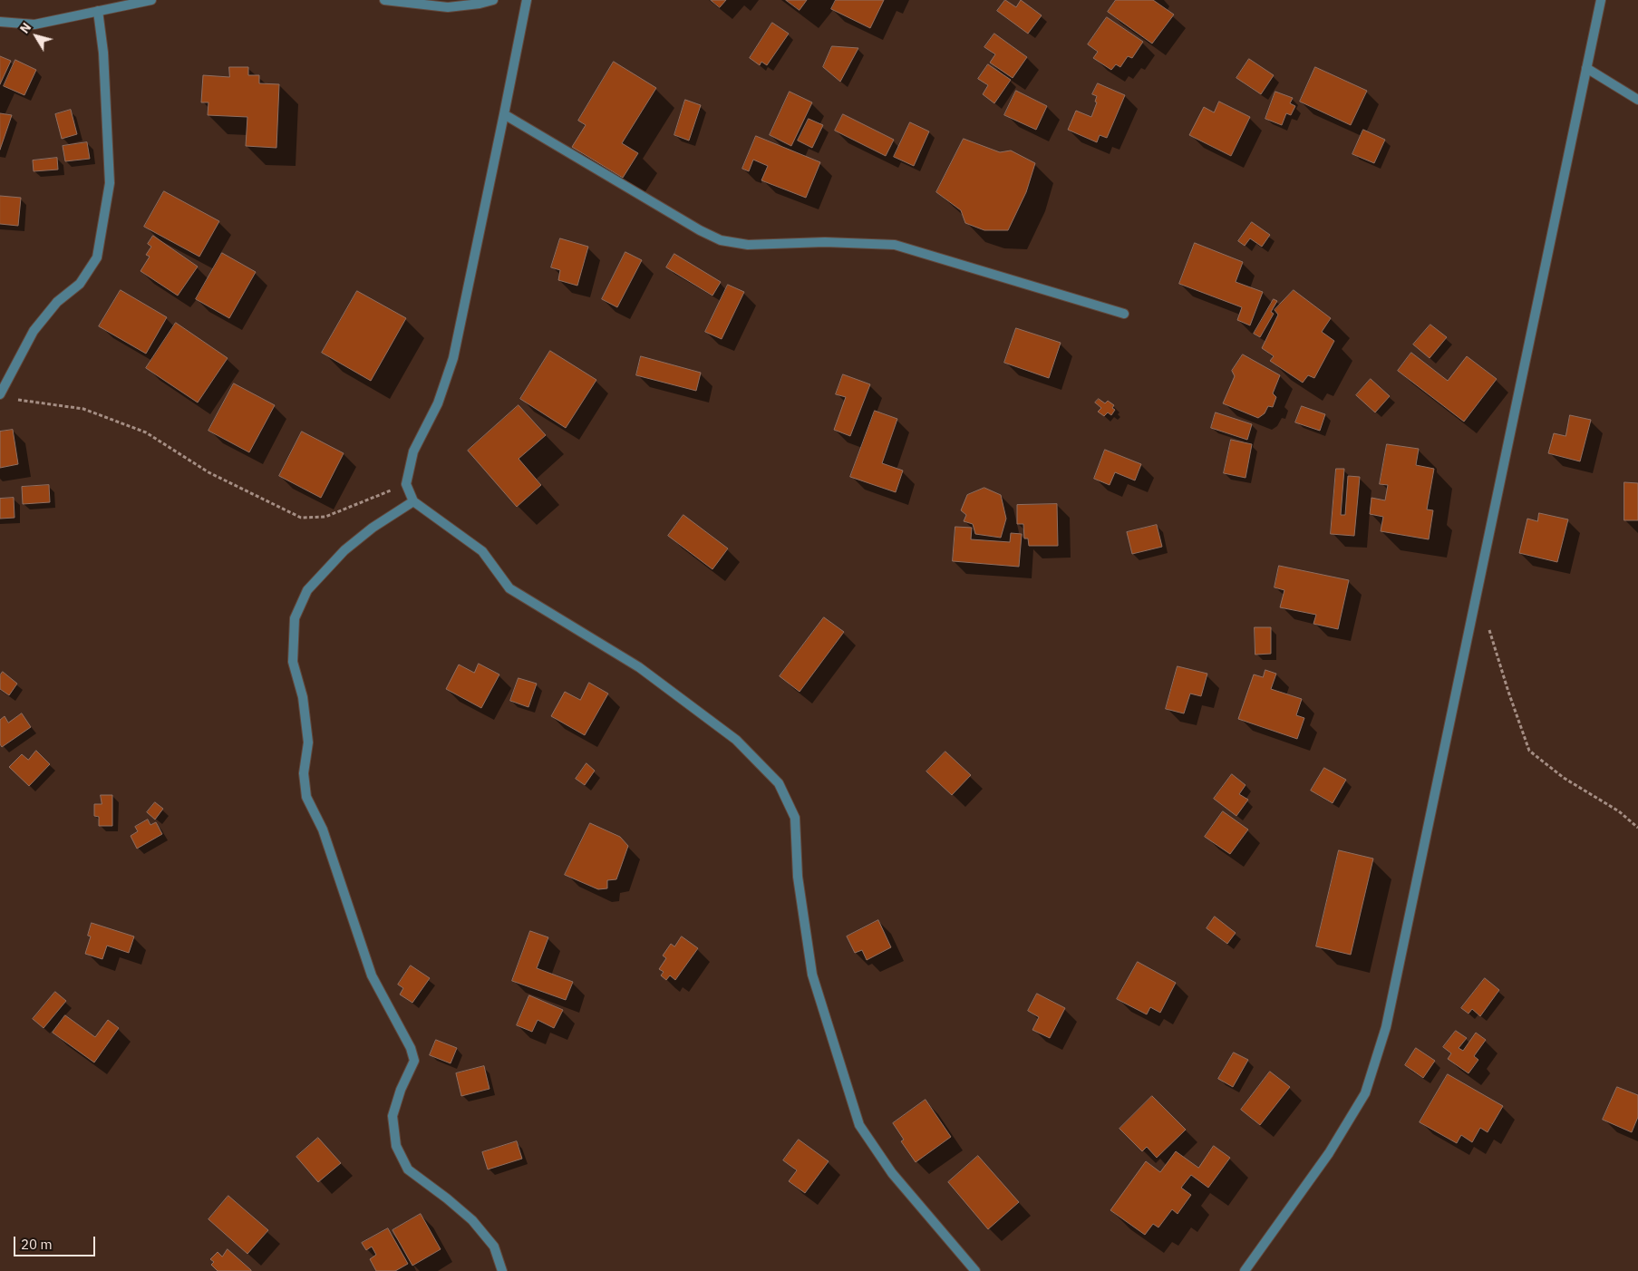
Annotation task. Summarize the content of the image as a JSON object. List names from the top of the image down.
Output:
{
  "scale_bar": "20 m",
  "north": "top left"
}
